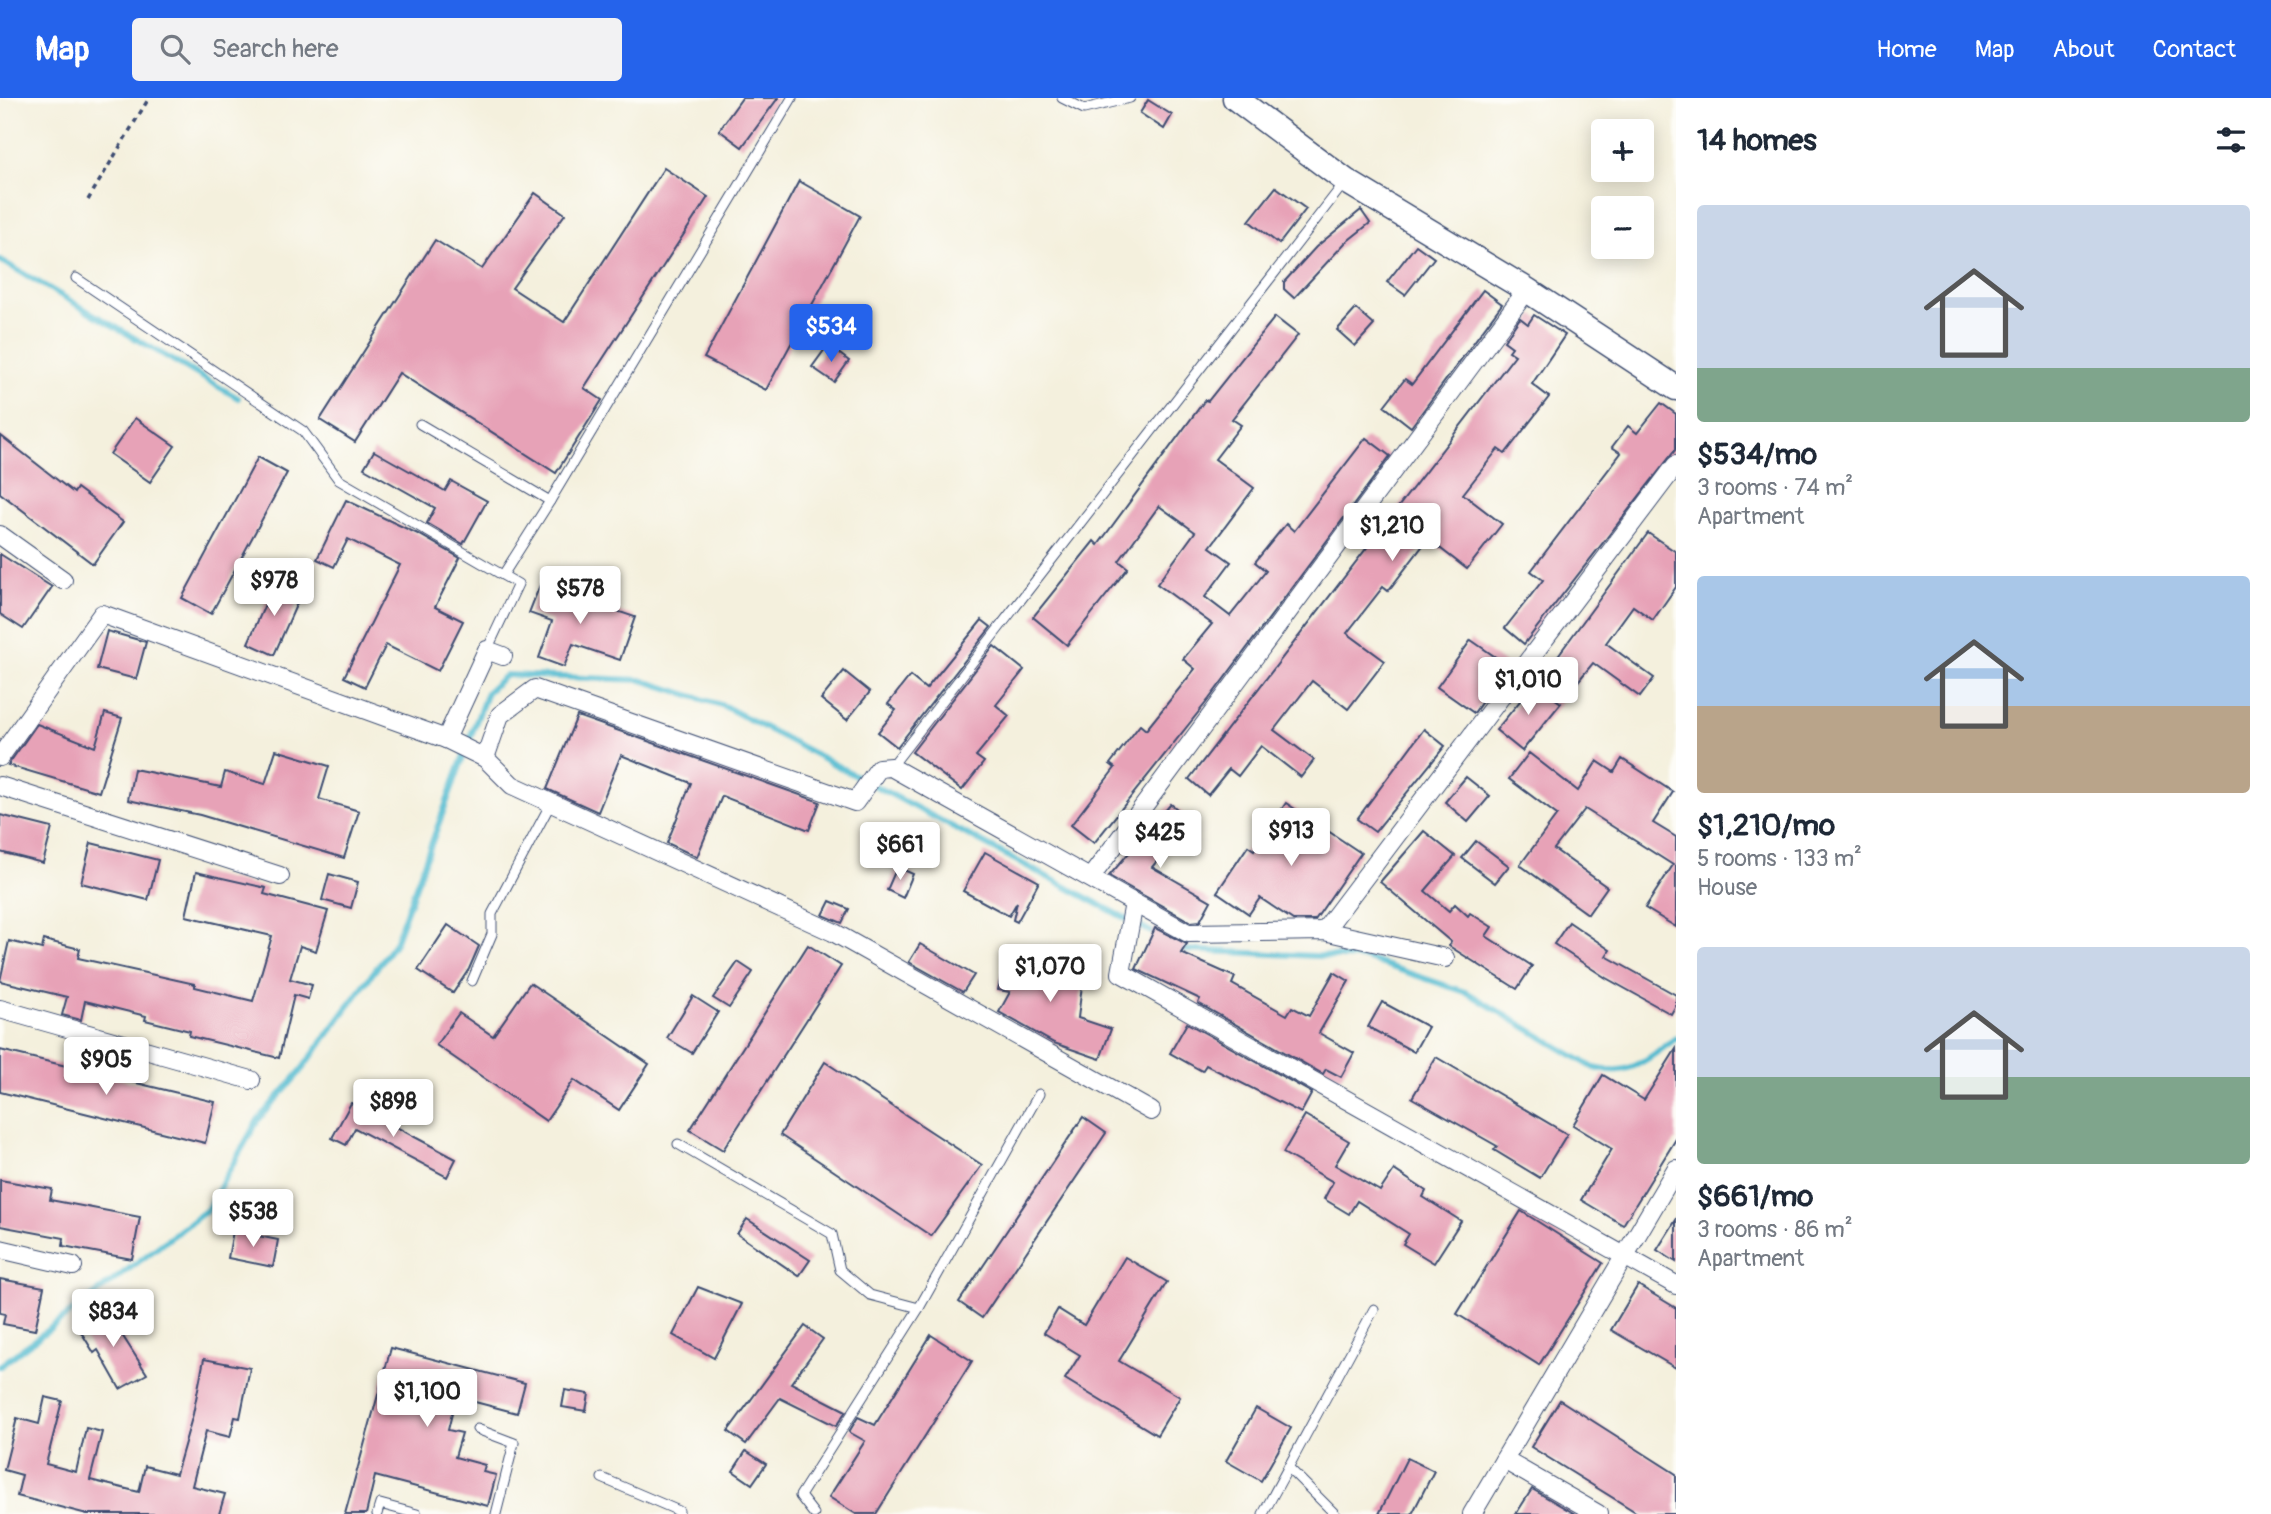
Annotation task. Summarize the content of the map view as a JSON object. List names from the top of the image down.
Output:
{
  "page": {
    "header": "Map",
    "search": "Search here",
    "nav": [
      "Home",
      "Map",
      "About",
      "Contact"
    ],
    "heading": "14 homes",
    "map_buttons": ["+", "−"],
    "list": [
      {
        "name": "$534/mo",
        "note": "3 rooms · 74 m² · Apartment"
      },
      {
        "name": "$1,210/mo",
        "note": "5 rooms · 133 m² · House"
      },
      {
        "name": "$661/mo",
        "note": "3 rooms · 86 m² · Apartment"
      }
    ],
    "price": [
      "$534",
      "$1,210",
      "$978",
      "$578",
      "$1,010",
      "$913",
      "$425",
      "$661",
      "$1,070",
      "$905",
      "$898",
      "$538",
      "$834",
      "$1,100"
    ]
  }
}
